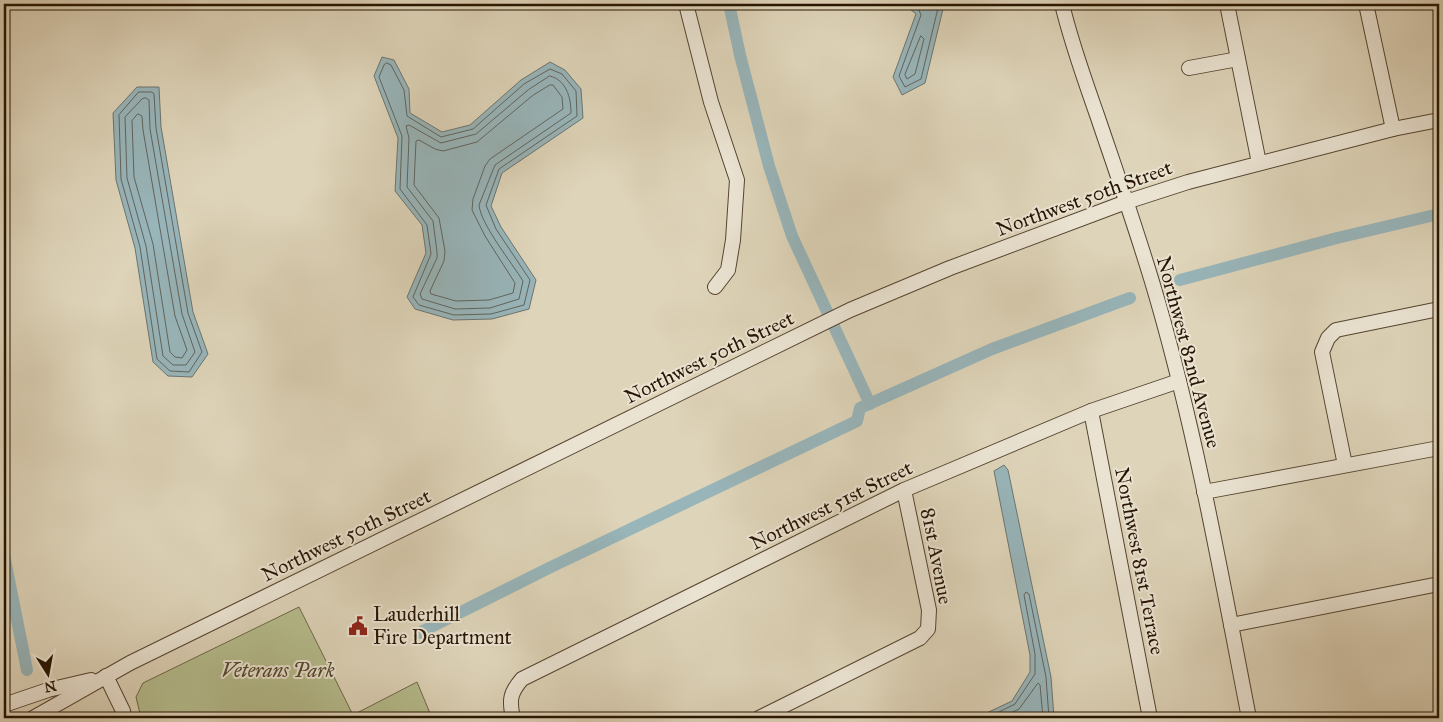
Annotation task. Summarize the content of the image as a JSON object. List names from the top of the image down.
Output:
{
  "streets": {
    "street": [
      "Northwest 50th Street",
      "Northwest 82nd Avenue",
      "Northwest 51st Street",
      "81st Avenue",
      "Northwest 81st Terrace"
    ]
  },
  "crossings": [
    ["Northwest 50th Street", "Northwest 82nd Avenue"],
    ["Northwest 82nd Avenue", "Northwest 51st Street"],
    ["Northwest 51st Street", "81st Avenue"],
    ["Northwest 51st Street", "Northwest 81st Terrace"]
  ],
  "parks": ["Veterans Park"],
  "places": {
    "public building": ["Lauderhill Fire Department"]
  },
  "north": "bottom"
}
